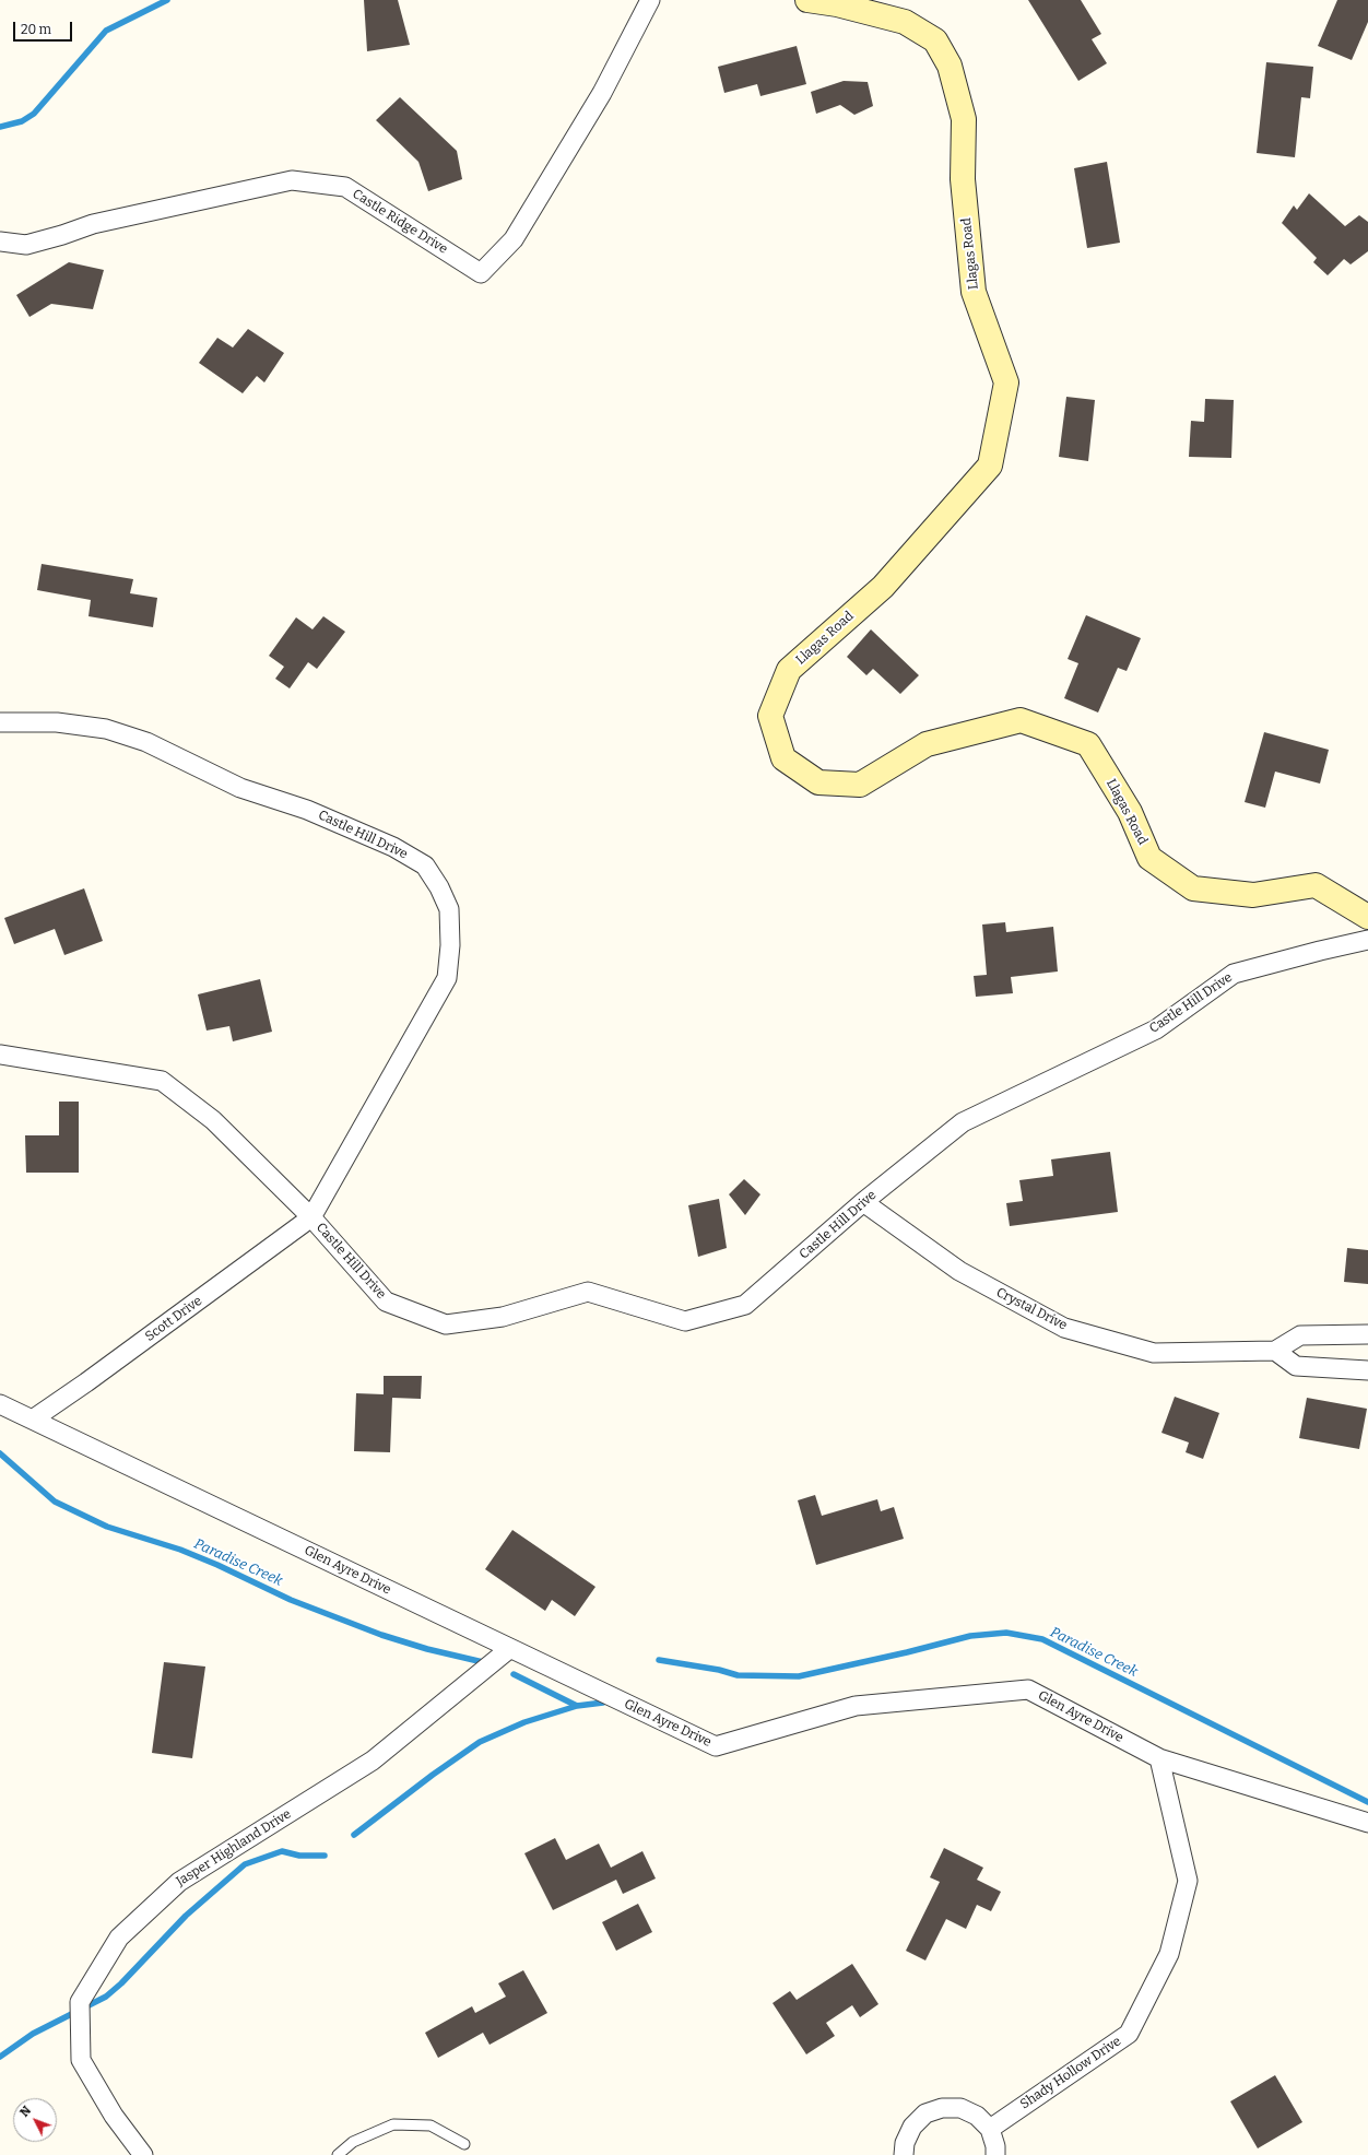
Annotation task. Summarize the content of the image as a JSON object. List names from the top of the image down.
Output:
{
  "streets": {
    "street": [
      "Castle Ridge Drive",
      "Llagas Road",
      "Castle Hill Drive",
      "Crystal Drive",
      "Scott Drive",
      "Glen Ayre Drive",
      "Jasper Highland Drive",
      "Shady Hollow Drive"
    ]
  },
  "crossings": [
    ["Castle Hill Drive", "Crystal Drive"],
    ["Castle Hill Drive", "Scott Drive"],
    ["Scott Drive", "Glen Ayre Drive"],
    ["Glen Ayre Drive", "Jasper Highland Drive"],
    ["Glen Ayre Drive", "Shady Hollow Drive"]
  ],
  "water": ["Paradise Creek"],
  "scale_bar": "20 m",
  "north": "top left"
}
